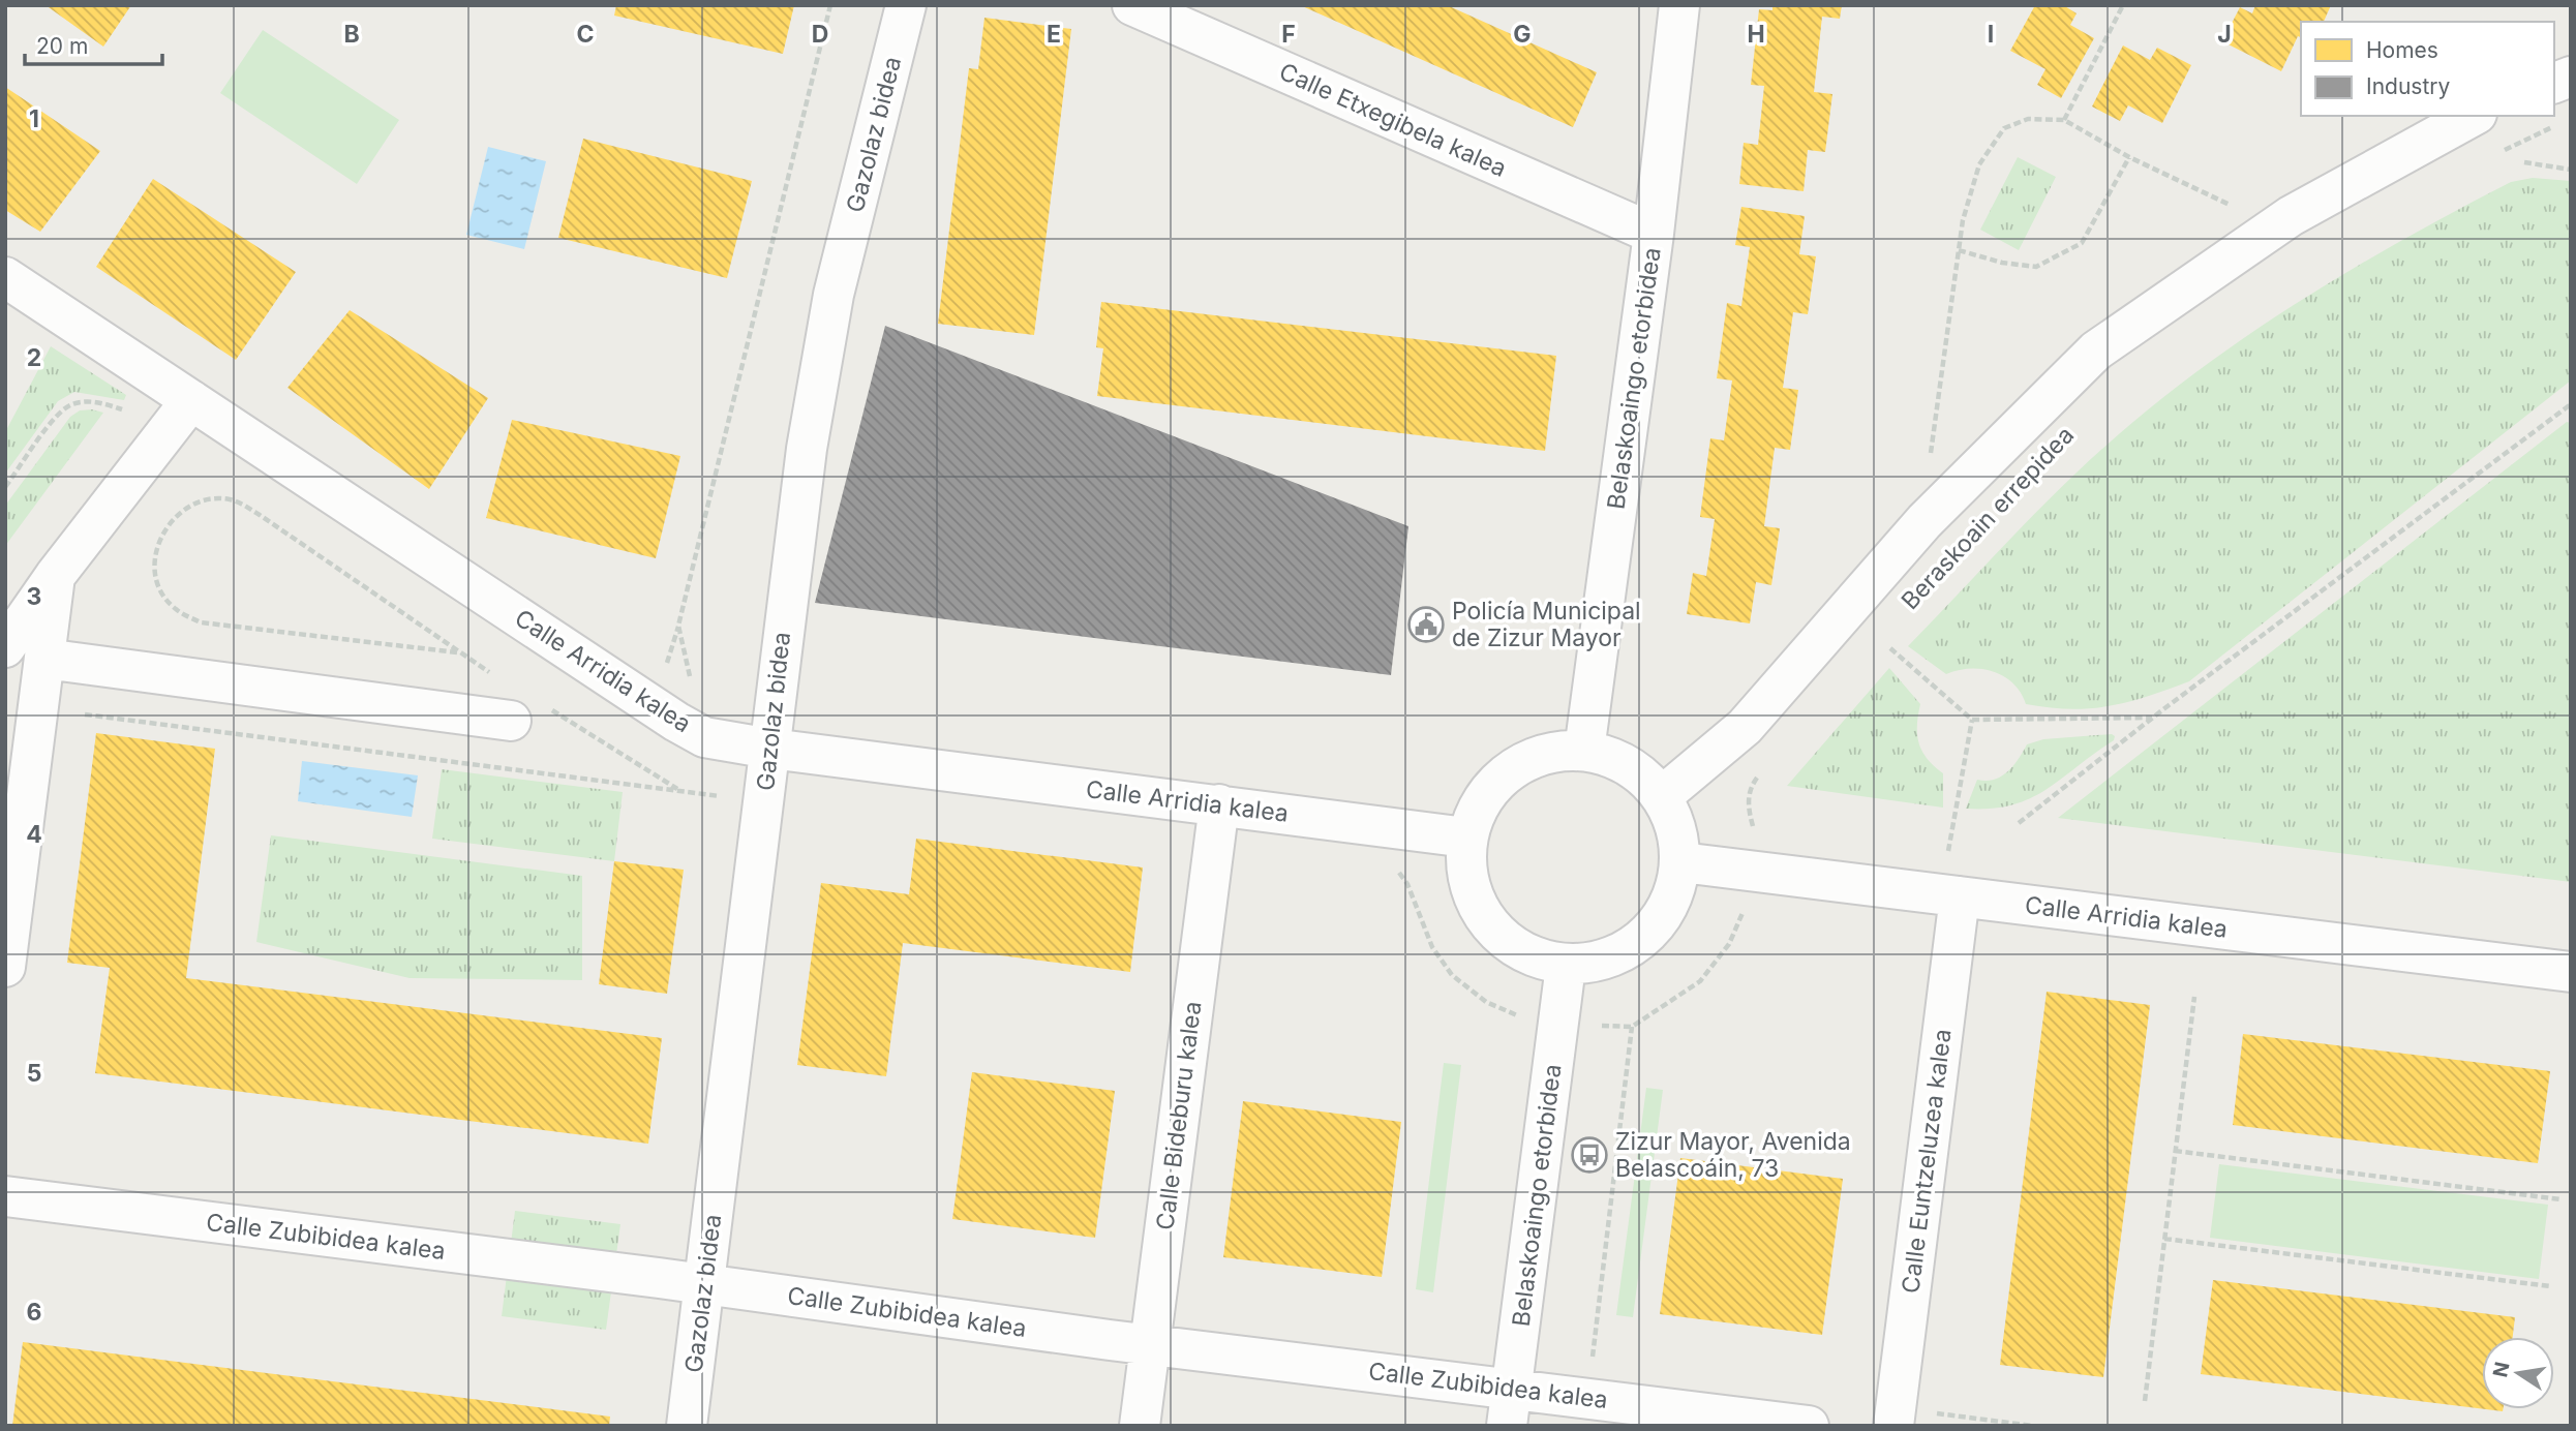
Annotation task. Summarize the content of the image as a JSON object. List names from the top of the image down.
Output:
{
  "streets": {
    "street": [
      "Calle Etxegibela kalea",
      "Gazolaz bidea",
      "Belaskoaingo etorbidea",
      "Beraskoain errepidea",
      "Calle Arridia kalea",
      "Calle Bideburu kalea",
      "Calle Euntzeluzea kalea",
      "Calle Zubibidea kalea"
    ]
  },
  "crossings": [
    ["Calle Etxegibela kalea", "Belaskoaingo etorbidea"],
    ["Gazolaz bidea", "Calle Arridia kalea"],
    ["Gazolaz bidea", "Calle Zubibidea kalea"],
    ["Belaskoaingo etorbidea", "Beraskoain errepidea"],
    ["Belaskoaingo etorbidea", "Calle Arridia kalea"],
    ["Belaskoaingo etorbidea", "Calle Zubibidea kalea"],
    ["Beraskoain errepidea", "Calle Arridia kalea"],
    ["Calle Arridia kalea", "Calle Bideburu kalea"],
    ["Calle Arridia kalea", "Calle Euntzeluzea kalea"],
    ["Calle Bideburu kalea", "Calle Zubibidea kalea"]
  ],
  "places": {
    "public building": ["Policía Municipal de Zizur Mayor"],
    "bus stop": ["Zizur Mayor, Avenida Belascoáin, 73"]
  },
  "legend": ["Homes", "Industry"],
  "scale_bar": "20 m",
  "north": "left",
  "grid": {
    "columns": [
      "B",
      "C",
      "D",
      "E",
      "F",
      "G",
      "H",
      "I",
      "J"
    ],
    "rows": [
      "1",
      "2",
      "3",
      "4",
      "5",
      "6"
    ]
  }
}
